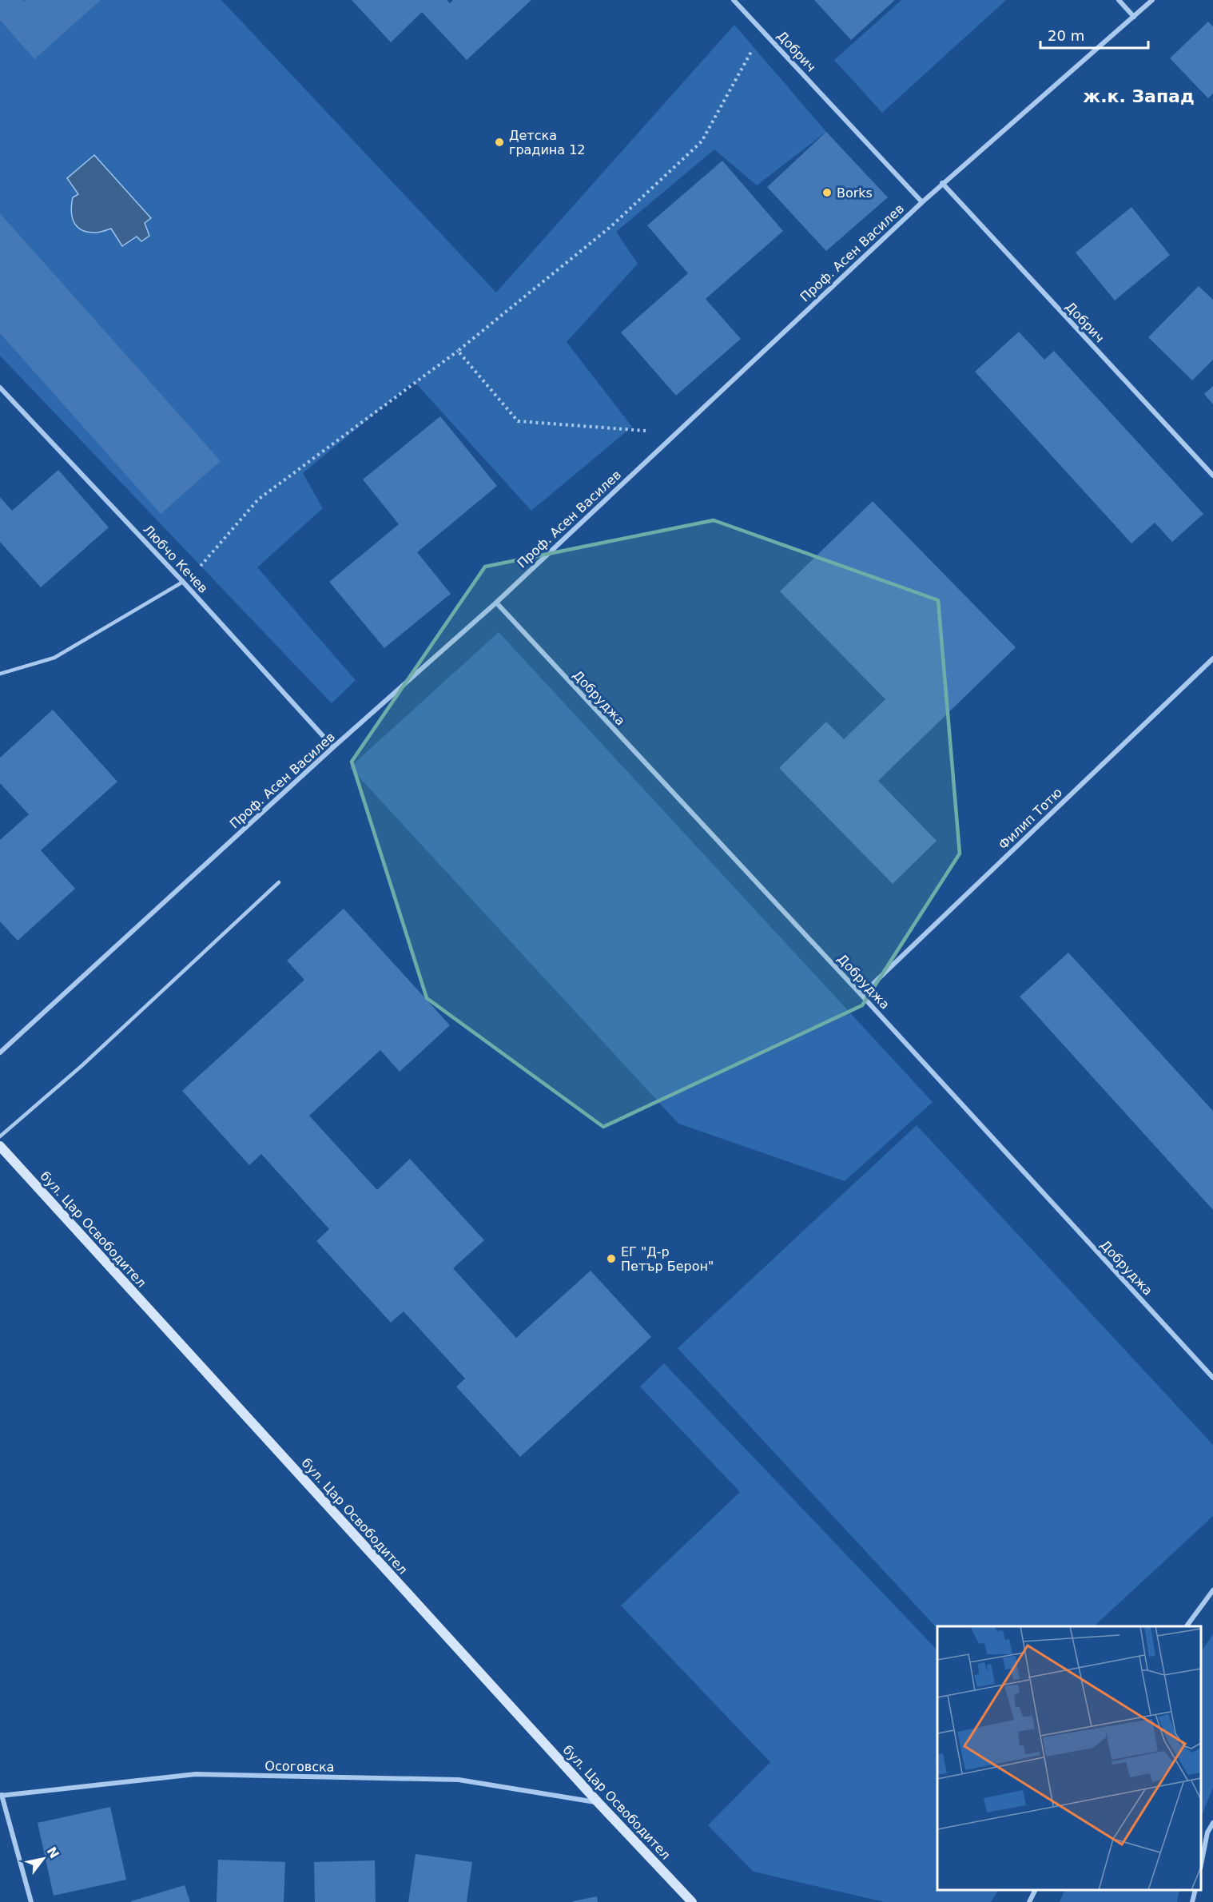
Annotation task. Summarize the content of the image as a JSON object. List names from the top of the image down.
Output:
{
  "streets": {
    "main road": ["бул. Цар Освободител"],
    "street": [
      "Добрич",
      "Проф. Асен Василев",
      "Любчо Кечев",
      "Добруджа",
      "Филип Тотю",
      "Осоговска"
    ]
  },
  "crossings": [
    ["Добрич", "Проф. Асен Василев"],
    ["Проф. Асен Василев", "Любчо Кечев"],
    ["Проф. Асен Василев", "Добруджа"],
    ["Добруджа", "Филип Тотю"],
    ["бул. Цар Освободител", "Осоговска"]
  ],
  "districts": ["ж.к. Запад"],
  "places": ["Детска градина 12", "Borks", "ЕГ \"Д-р Петър Берон\""],
  "scale_bar": "20 m",
  "north": "top right"
}
